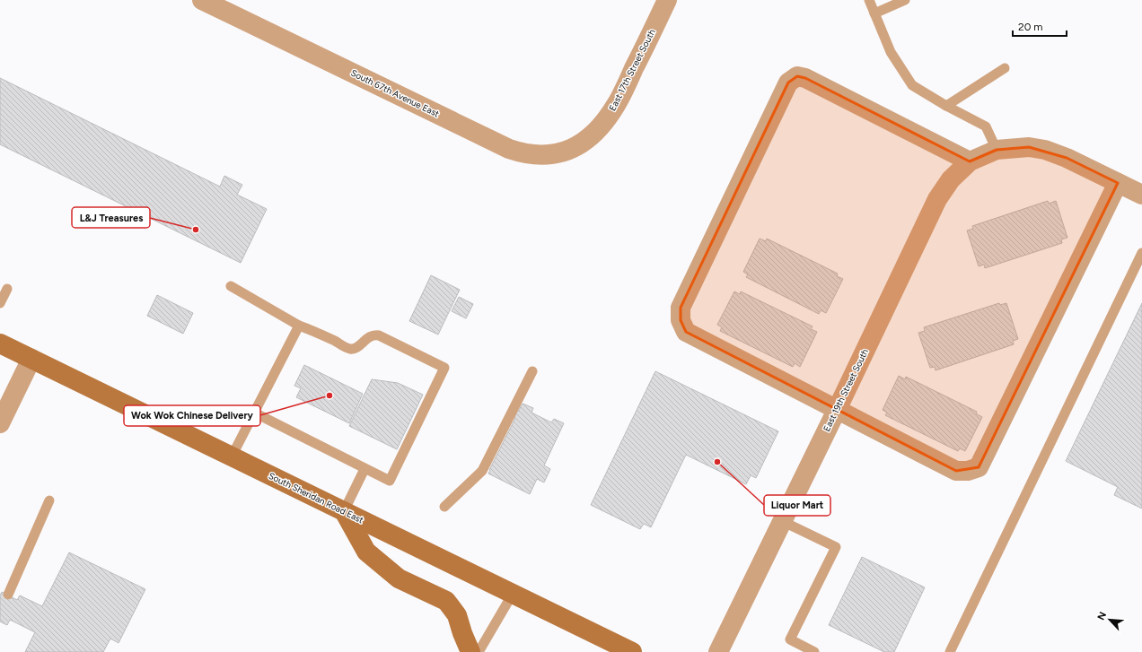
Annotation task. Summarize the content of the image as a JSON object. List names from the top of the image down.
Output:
{
  "streets": {
    "main road": ["South Sheridan Road East"],
    "street": ["East 17th Street South", "South 67th Avenue East", "East 19th Street South"]
  },
  "crossings": [
    ["East 17th Street South", "South 67th Avenue East"]
  ],
  "places": ["L&J Treasures", "Wok Wok Chinese Delivery", "Liquor Mart"],
  "scale_bar": "20 m",
  "north": "top left"
}
